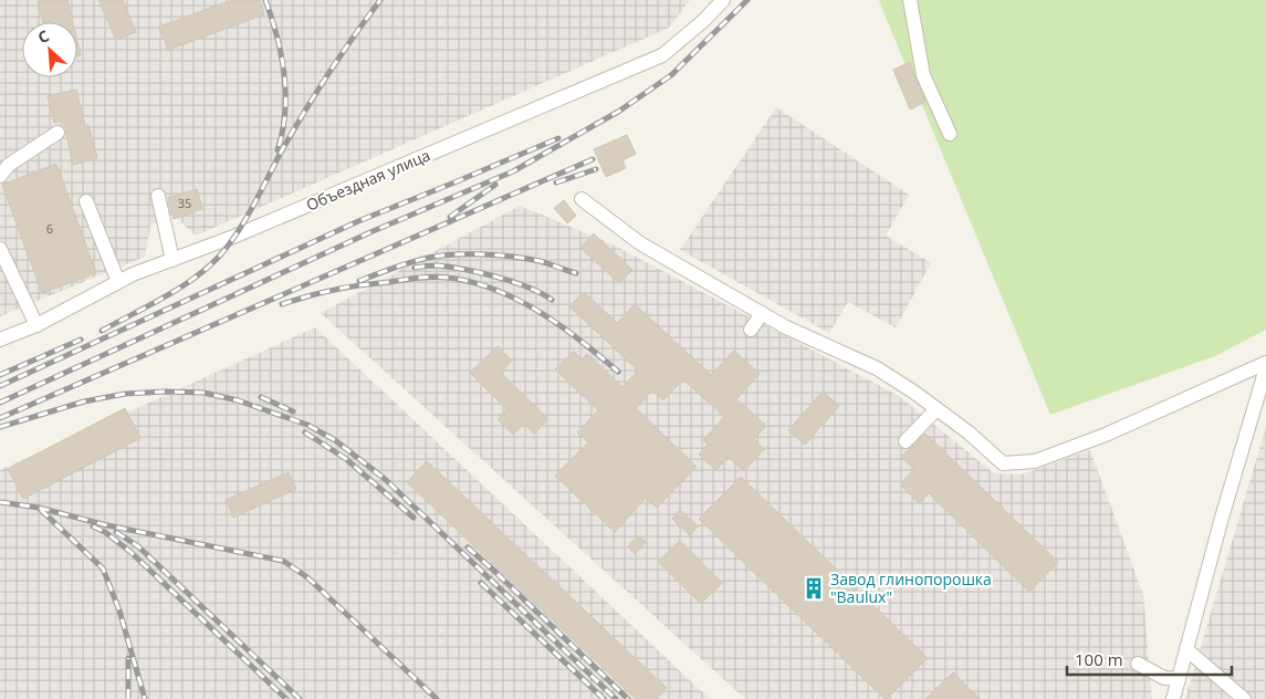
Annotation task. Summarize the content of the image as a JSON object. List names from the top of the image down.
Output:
{
  "streets": {
    "street": ["Объездная улица"]
  },
  "places": {
    "building": ["Завод глинопорошка \"Baulux\""]
  },
  "house_numbers": ["35", "6"],
  "scale_bar": "100 m",
  "north": "top left"
}
